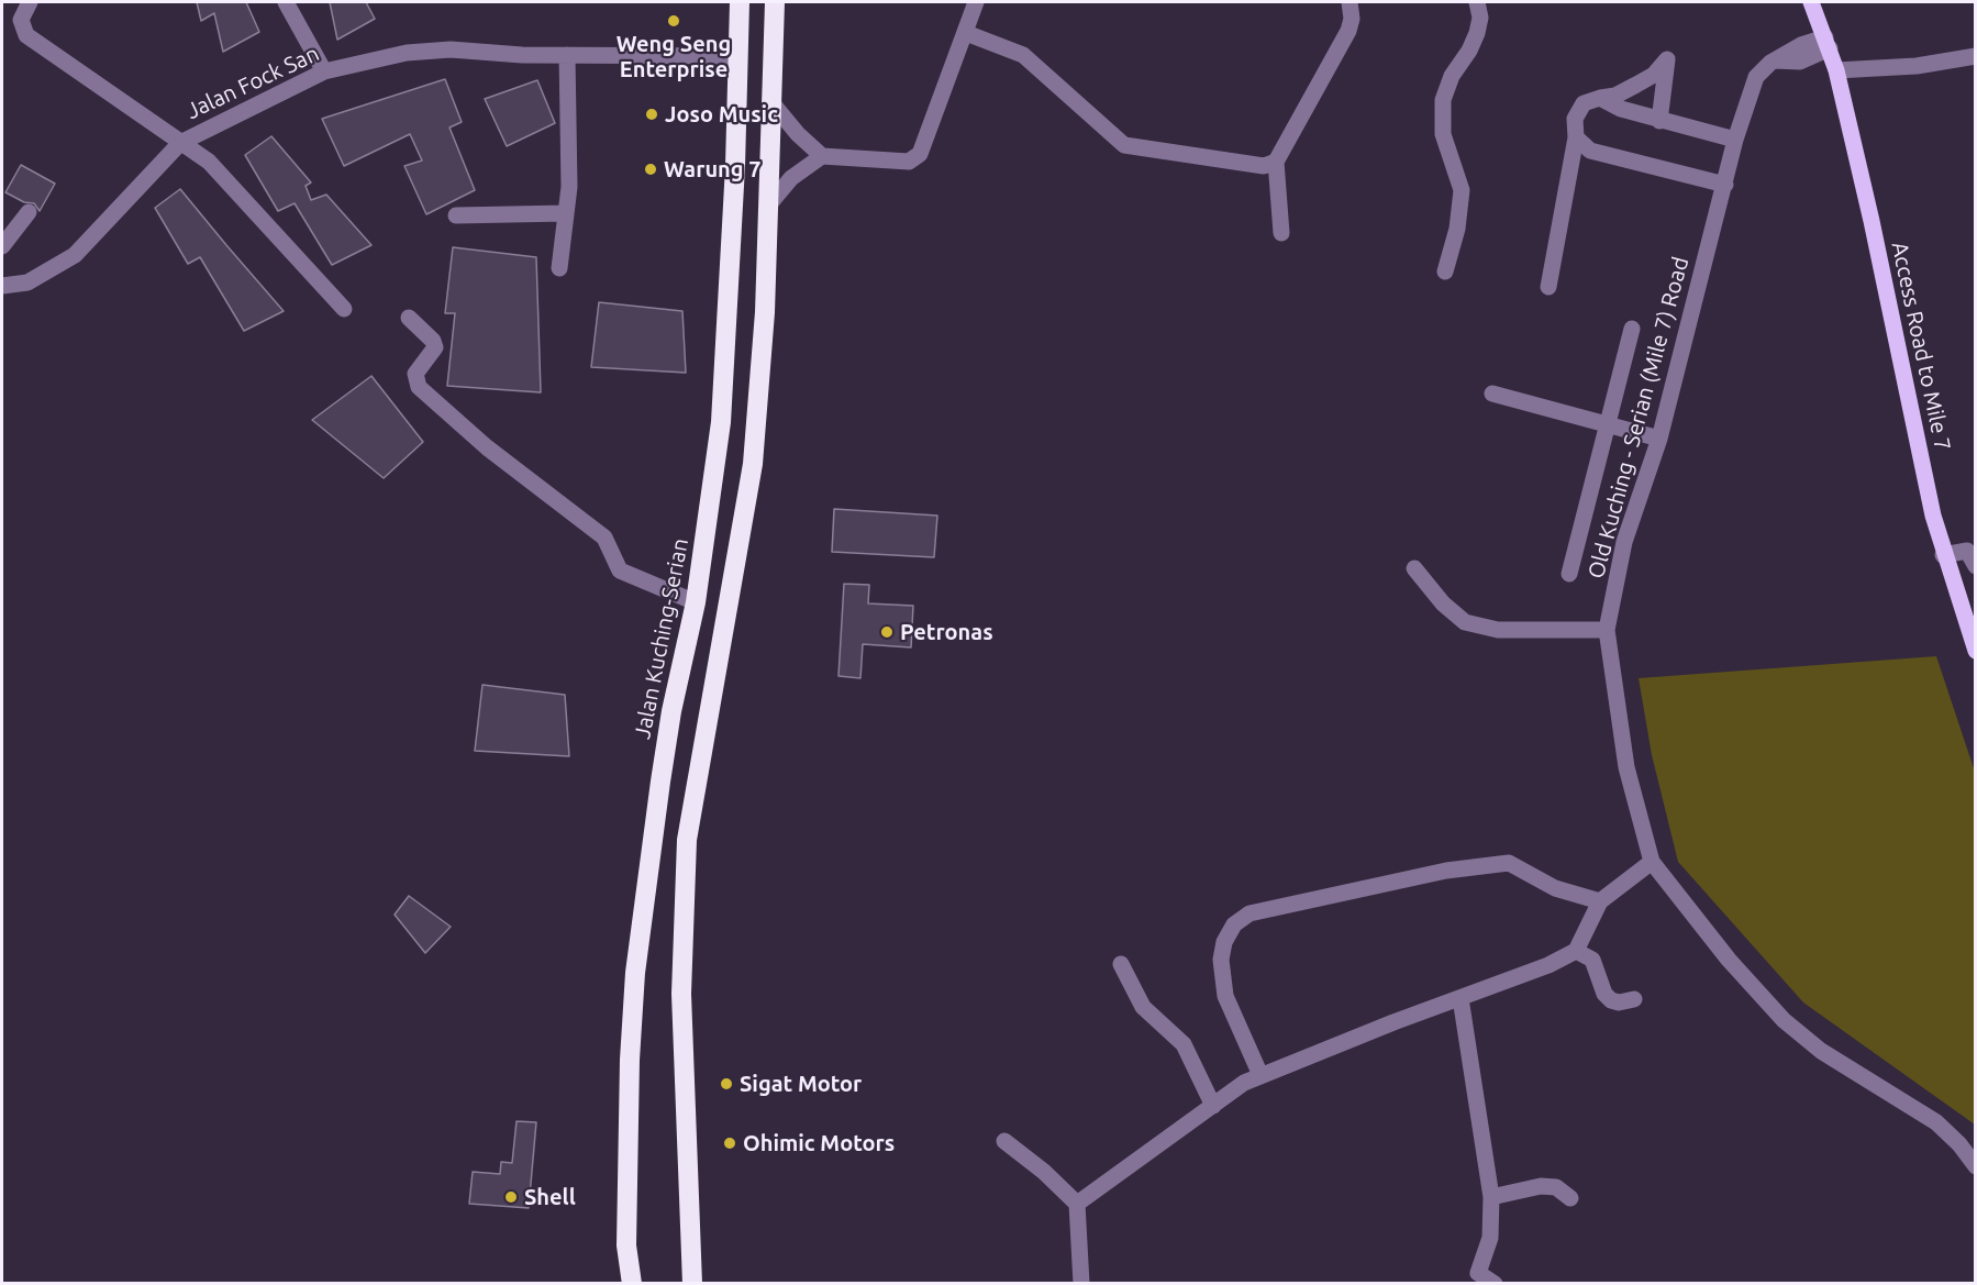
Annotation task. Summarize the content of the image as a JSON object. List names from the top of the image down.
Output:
{
  "streets": {
    "highway": ["Jalan Kuching-Serian"],
    "main road": ["Access Road to Mile 7"],
    "street": ["Jalan Fock San", "Old Kuching - Serian (Mile 7) Road"]
  },
  "crossings": [
    ["Jalan Fock San", "Jalan Kuching-Serian"],
    ["Access Road to Mile 7", "Old Kuching - Serian (Mile 7) Road"]
  ],
  "places": [
    "Weng Seng Enterprise",
    "Joso Music",
    "Warung 7",
    "Petronas",
    "Sigat Motor",
    "Ohimic Motors",
    "Shell"
  ]
}
